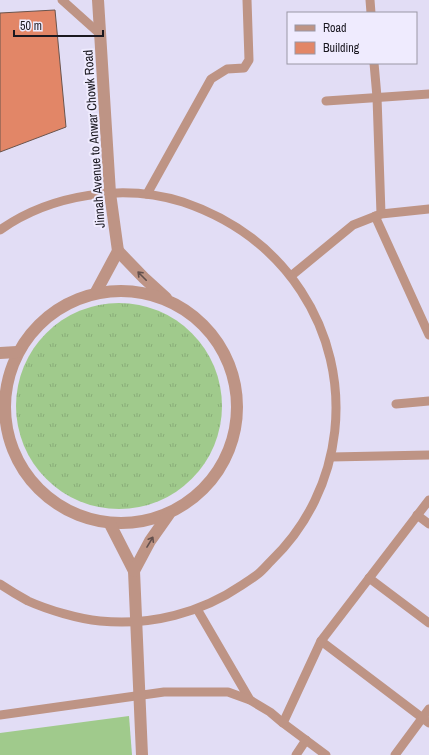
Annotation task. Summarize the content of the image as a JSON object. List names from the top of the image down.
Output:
{
  "streets": {
    "street": ["Jinnah Avenue to Anwar Chowk Road"]
  },
  "legend": ["Road", "Building"],
  "scale_bar": "50 m"
}
